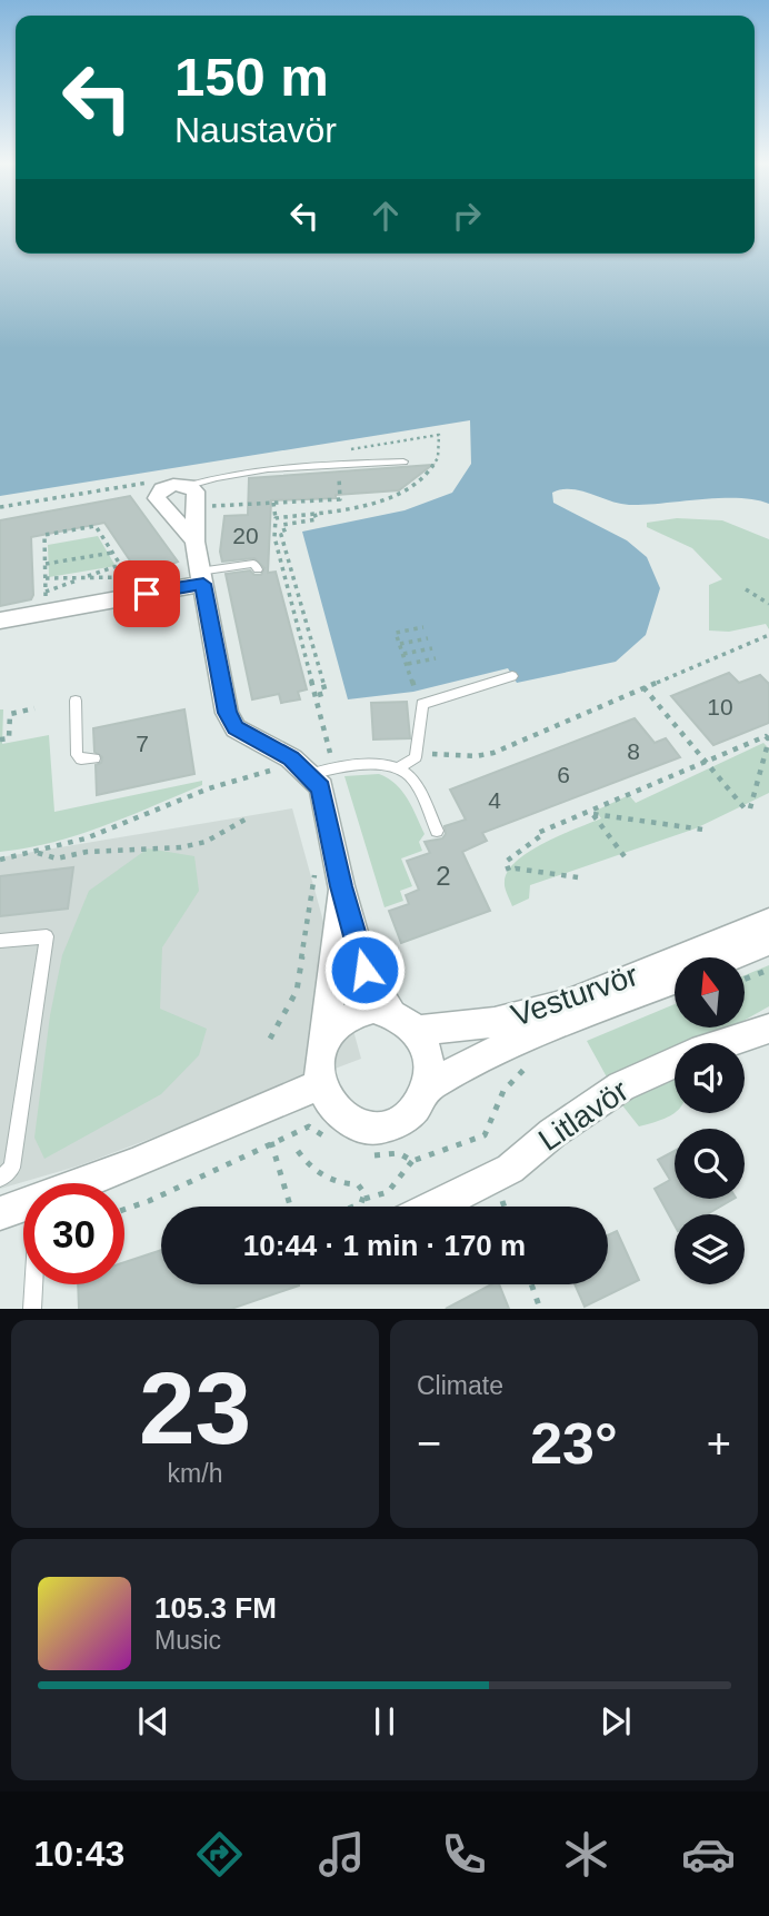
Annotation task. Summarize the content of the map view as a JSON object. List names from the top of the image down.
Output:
{
  "streets": {
    "street": ["Vesturvör", "Litlavör"]
  },
  "house_numbers": [
    "20",
    "10",
    "7",
    "8",
    "6",
    "4",
    "2"
  ],
  "north": "top",
  "page": {
    "turn": ["150 m", "Naustavör"],
    "limit": "30",
    "trip": "10:44 · 1 min · 170 m",
    "tile": [
      ["23", "km/h"],
      "Climate"
    ],
    "heat": ["−", "23°", "+"],
    "song": ["105.3 FM", "Music"],
    "tabs": "10:43"
  }
}
